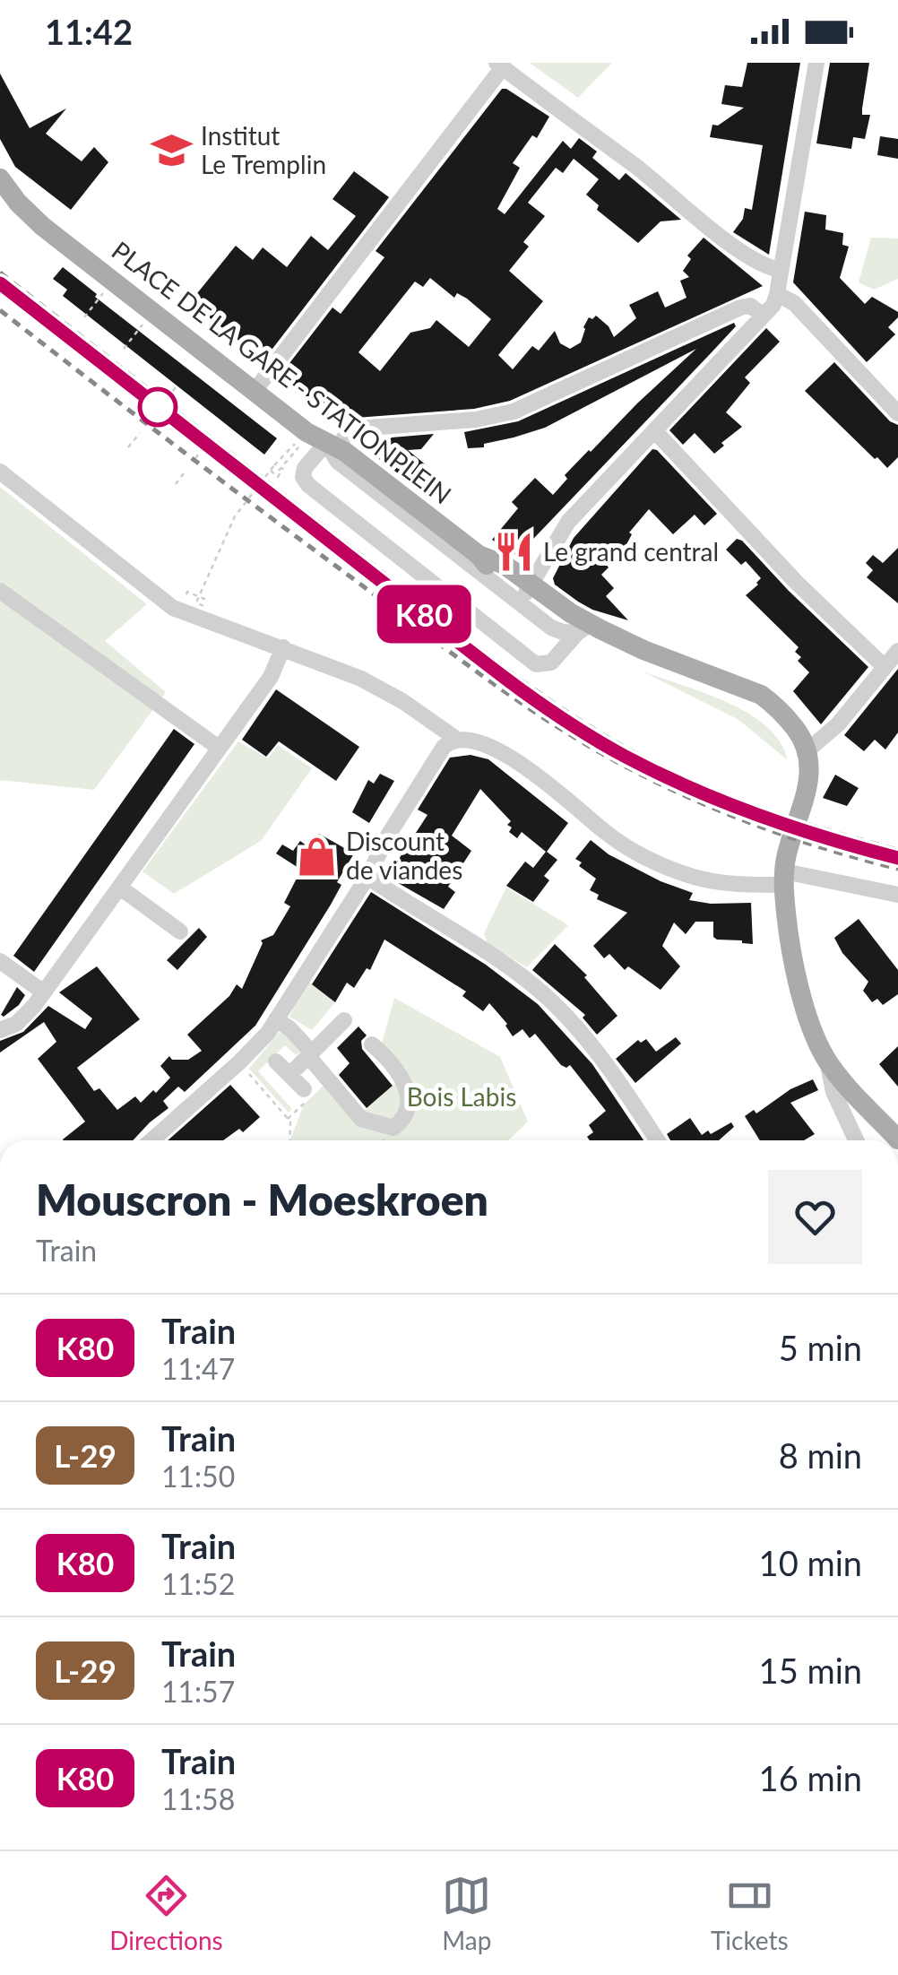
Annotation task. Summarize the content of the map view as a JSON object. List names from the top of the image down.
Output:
{
  "streets": {
    "main road": ["PLACE DE LA GARE - STATIONPLEIN"]
  },
  "parks": ["Bois Labis"],
  "places": {
    "school or university": ["Institut Le Tremplin"],
    "restaurant": ["Le grand central"],
    "shop": ["Discount de viandes"]
  },
  "page": {
    "status": "11:42",
    "on_map": "K80",
    "heading": ["Mouscron - Moeskroen", "Train"],
    "list": [
      {
        "mark": "K80",
        "name": "Train",
        "note": "11:47",
        "value": "5 min"
      },
      {
        "mark": "L-29",
        "name": "Train",
        "note": "11:50",
        "value": "8 min"
      },
      {
        "mark": "K80",
        "name": "Train",
        "note": "11:52",
        "value": "10 min"
      },
      {
        "mark": "L-29",
        "name": "Train",
        "note": "11:57",
        "value": "15 min"
      },
      {
        "mark": "K80",
        "name": "Train",
        "note": "11:58",
        "value": "16 min"
      }
    ],
    "tabs": ["Directions", "Map", "Tickets"]
  }
}
